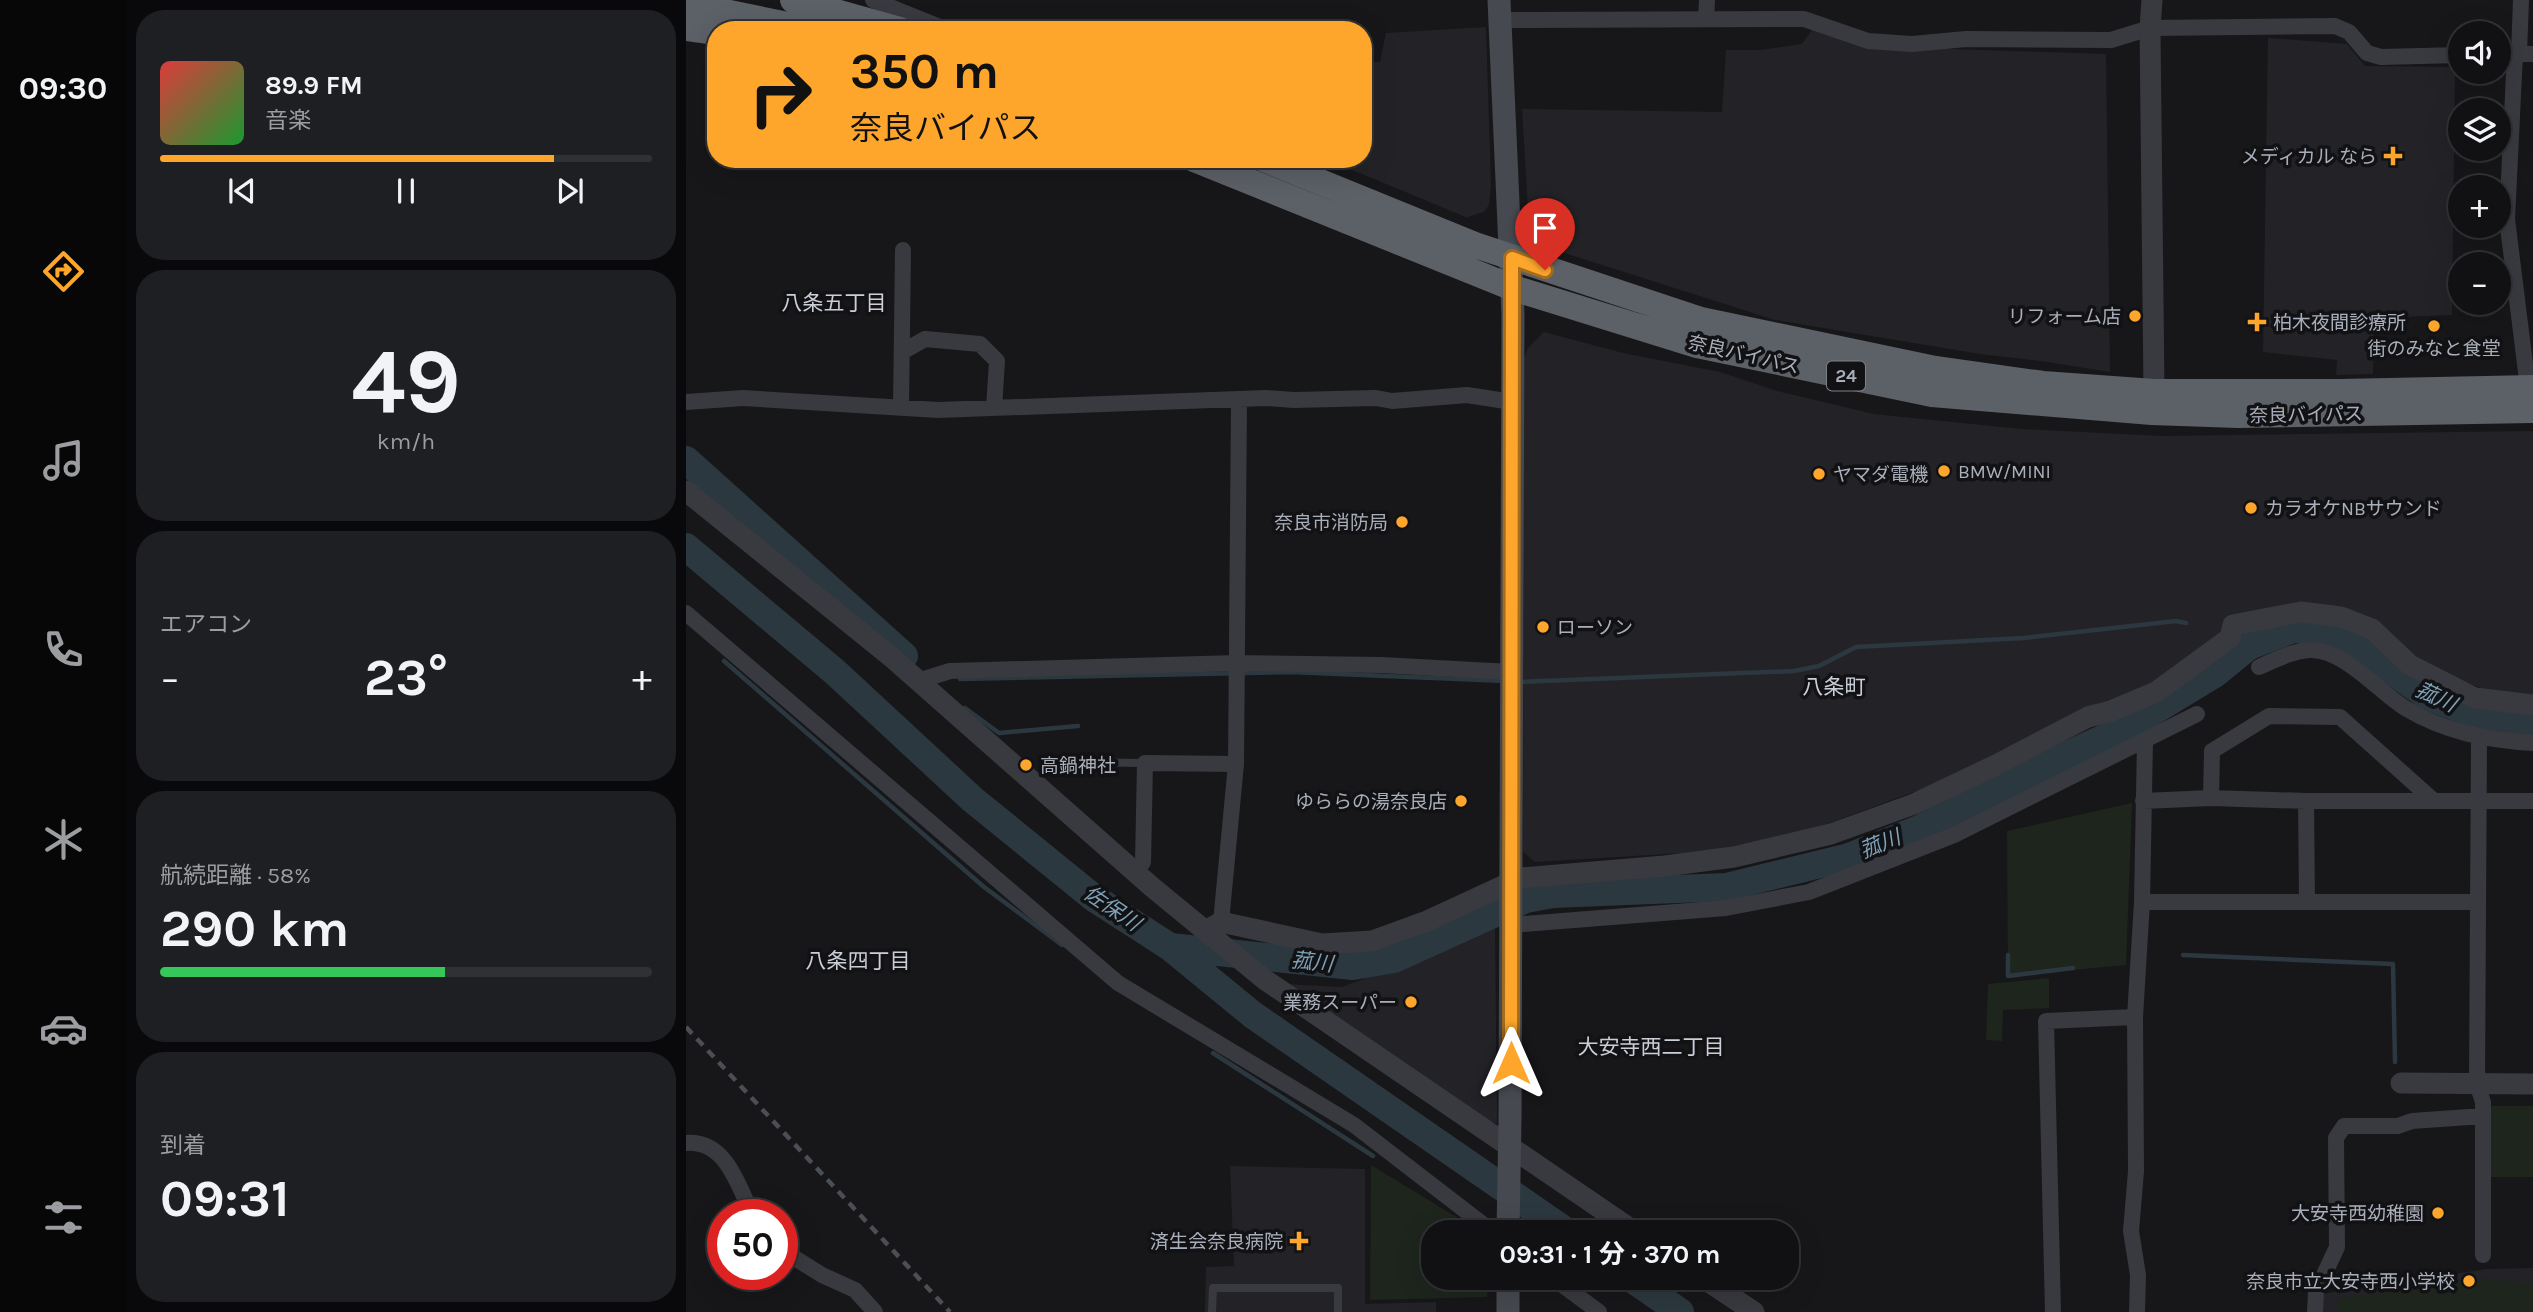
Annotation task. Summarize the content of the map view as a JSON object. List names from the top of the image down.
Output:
{
  "streets": {
    "highway": ["奈良バイパス", "24"]
  },
  "districts": [
    "八条五丁目",
    "八条町",
    "八条四丁目",
    "大安寺西二丁目"
  ],
  "water": ["菰川", "佐保川"],
  "places": {
    "health": ["メディカル なら", "柏木夜間診療所", "済生会奈良病院"],
    "other": [
      "リフォーム店",
      "街のみなと食堂",
      "BMW/MINI",
      "ヤマダ電機",
      "カラオケNBサウンド",
      "奈良市消防局",
      "ローソン",
      "高鍋神社",
      "ゆららの湯奈良店",
      "業務スーパー",
      "大安寺西幼稚園",
      "奈良市立大安寺西小学校"
    ]
  },
  "page": {
    "tabs": "09:30",
    "map_buttons": ["+", "−"],
    "turn": ["350 m", "奈良バイパス"],
    "song": ["89.9 FM", "音楽"],
    "tile": [
      ["49", "km/h"],
      "エアコン",
      ["航続距離 · 58%", "290 km"],
      ["到着", "09:31"]
    ],
    "heat": ["−", "23°", "+"],
    "limit": "50",
    "trip": "09:31 · 1 分 · 370 m"
  }
}
